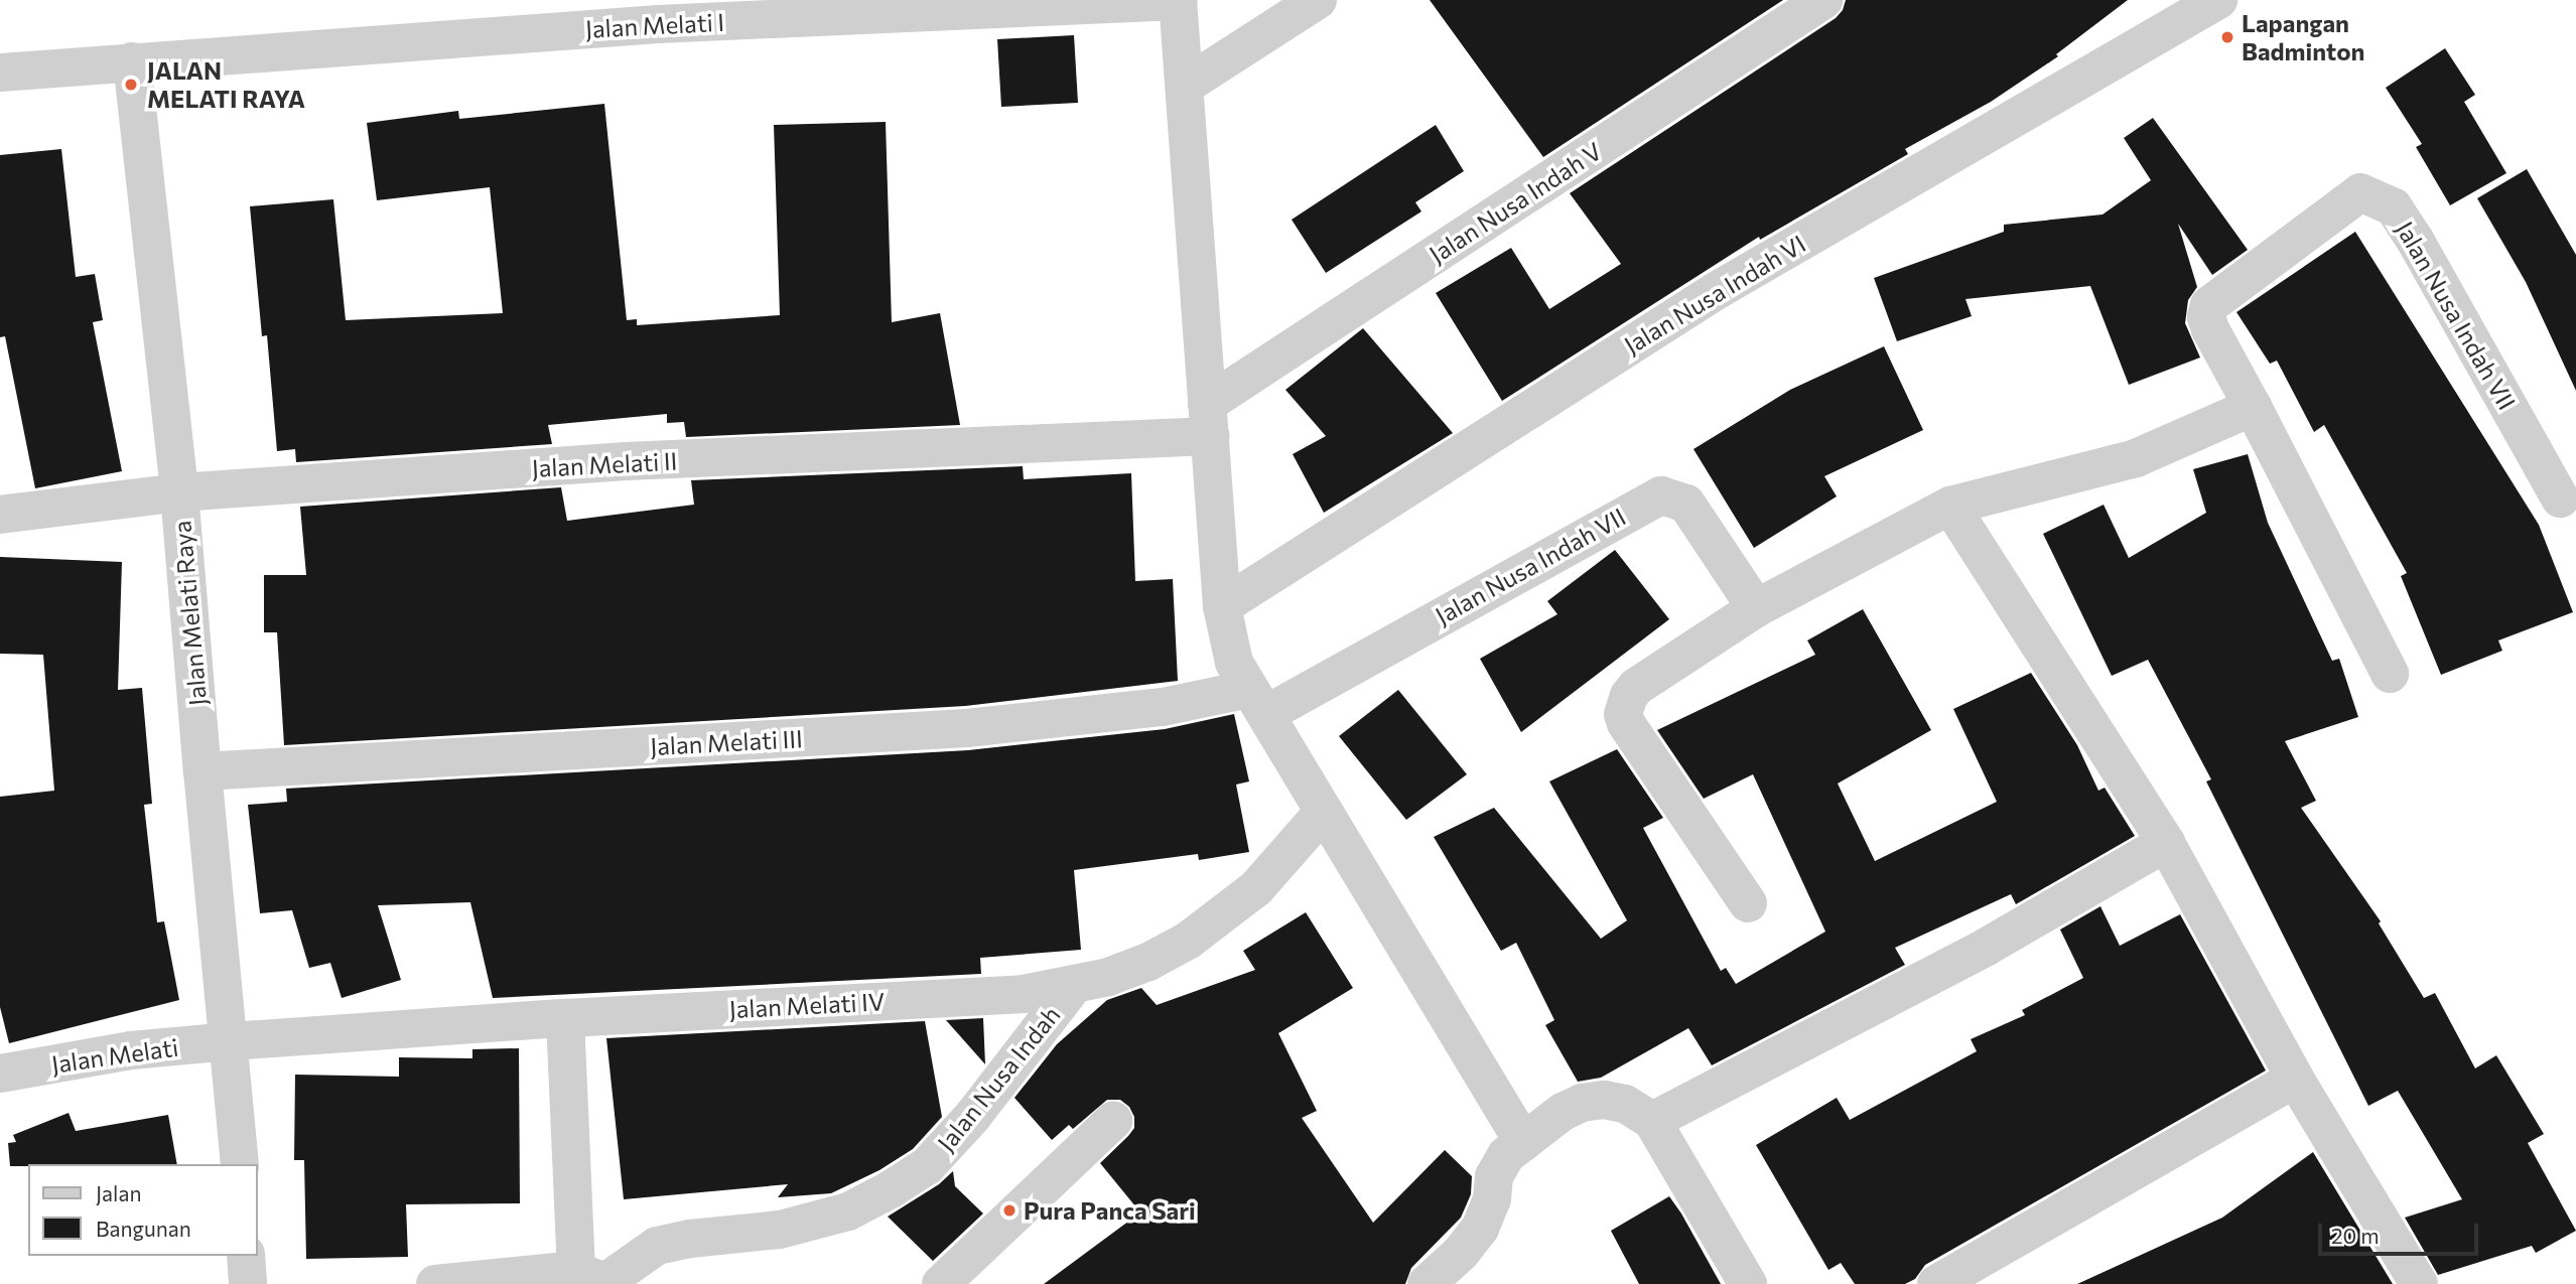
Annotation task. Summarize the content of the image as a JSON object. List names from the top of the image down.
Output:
{
  "streets": {
    "street": [
      "Jalan Melati I",
      "Jalan Nusa Indah V",
      "Jalan Nusa Indah VI",
      "Jalan Nusa Indah VII",
      "Jalan Melati II",
      "Jalan Melati Raya",
      "Jalan Melati III",
      "Jalan Melati IV",
      "Jalan Melati",
      "Jalan Nusa Indah"
    ]
  },
  "crossings": [
    ["Jalan Melati I", "Jalan Melati Raya"],
    ["Jalan Nusa Indah V", "Jalan Melati II"],
    ["Jalan Nusa Indah VII", "Jalan Melati III"],
    ["Jalan Melati II", "Jalan Melati Raya"],
    ["Jalan Melati Raya", "Jalan Melati III"],
    ["Jalan Melati Raya", "Jalan Melati IV"],
    ["Jalan Melati Raya", "Jalan Melati"],
    ["Jalan Melati IV", "Jalan Melati"],
    ["Jalan Melati IV", "Jalan Nusa Indah"]
  ],
  "places": ["Lapangan Badminton", "JALAN MELATI RAYA", "Pura Panca Sari"],
  "legend": ["Jalan", "Bangunan"],
  "scale_bar": "20 m"
}
